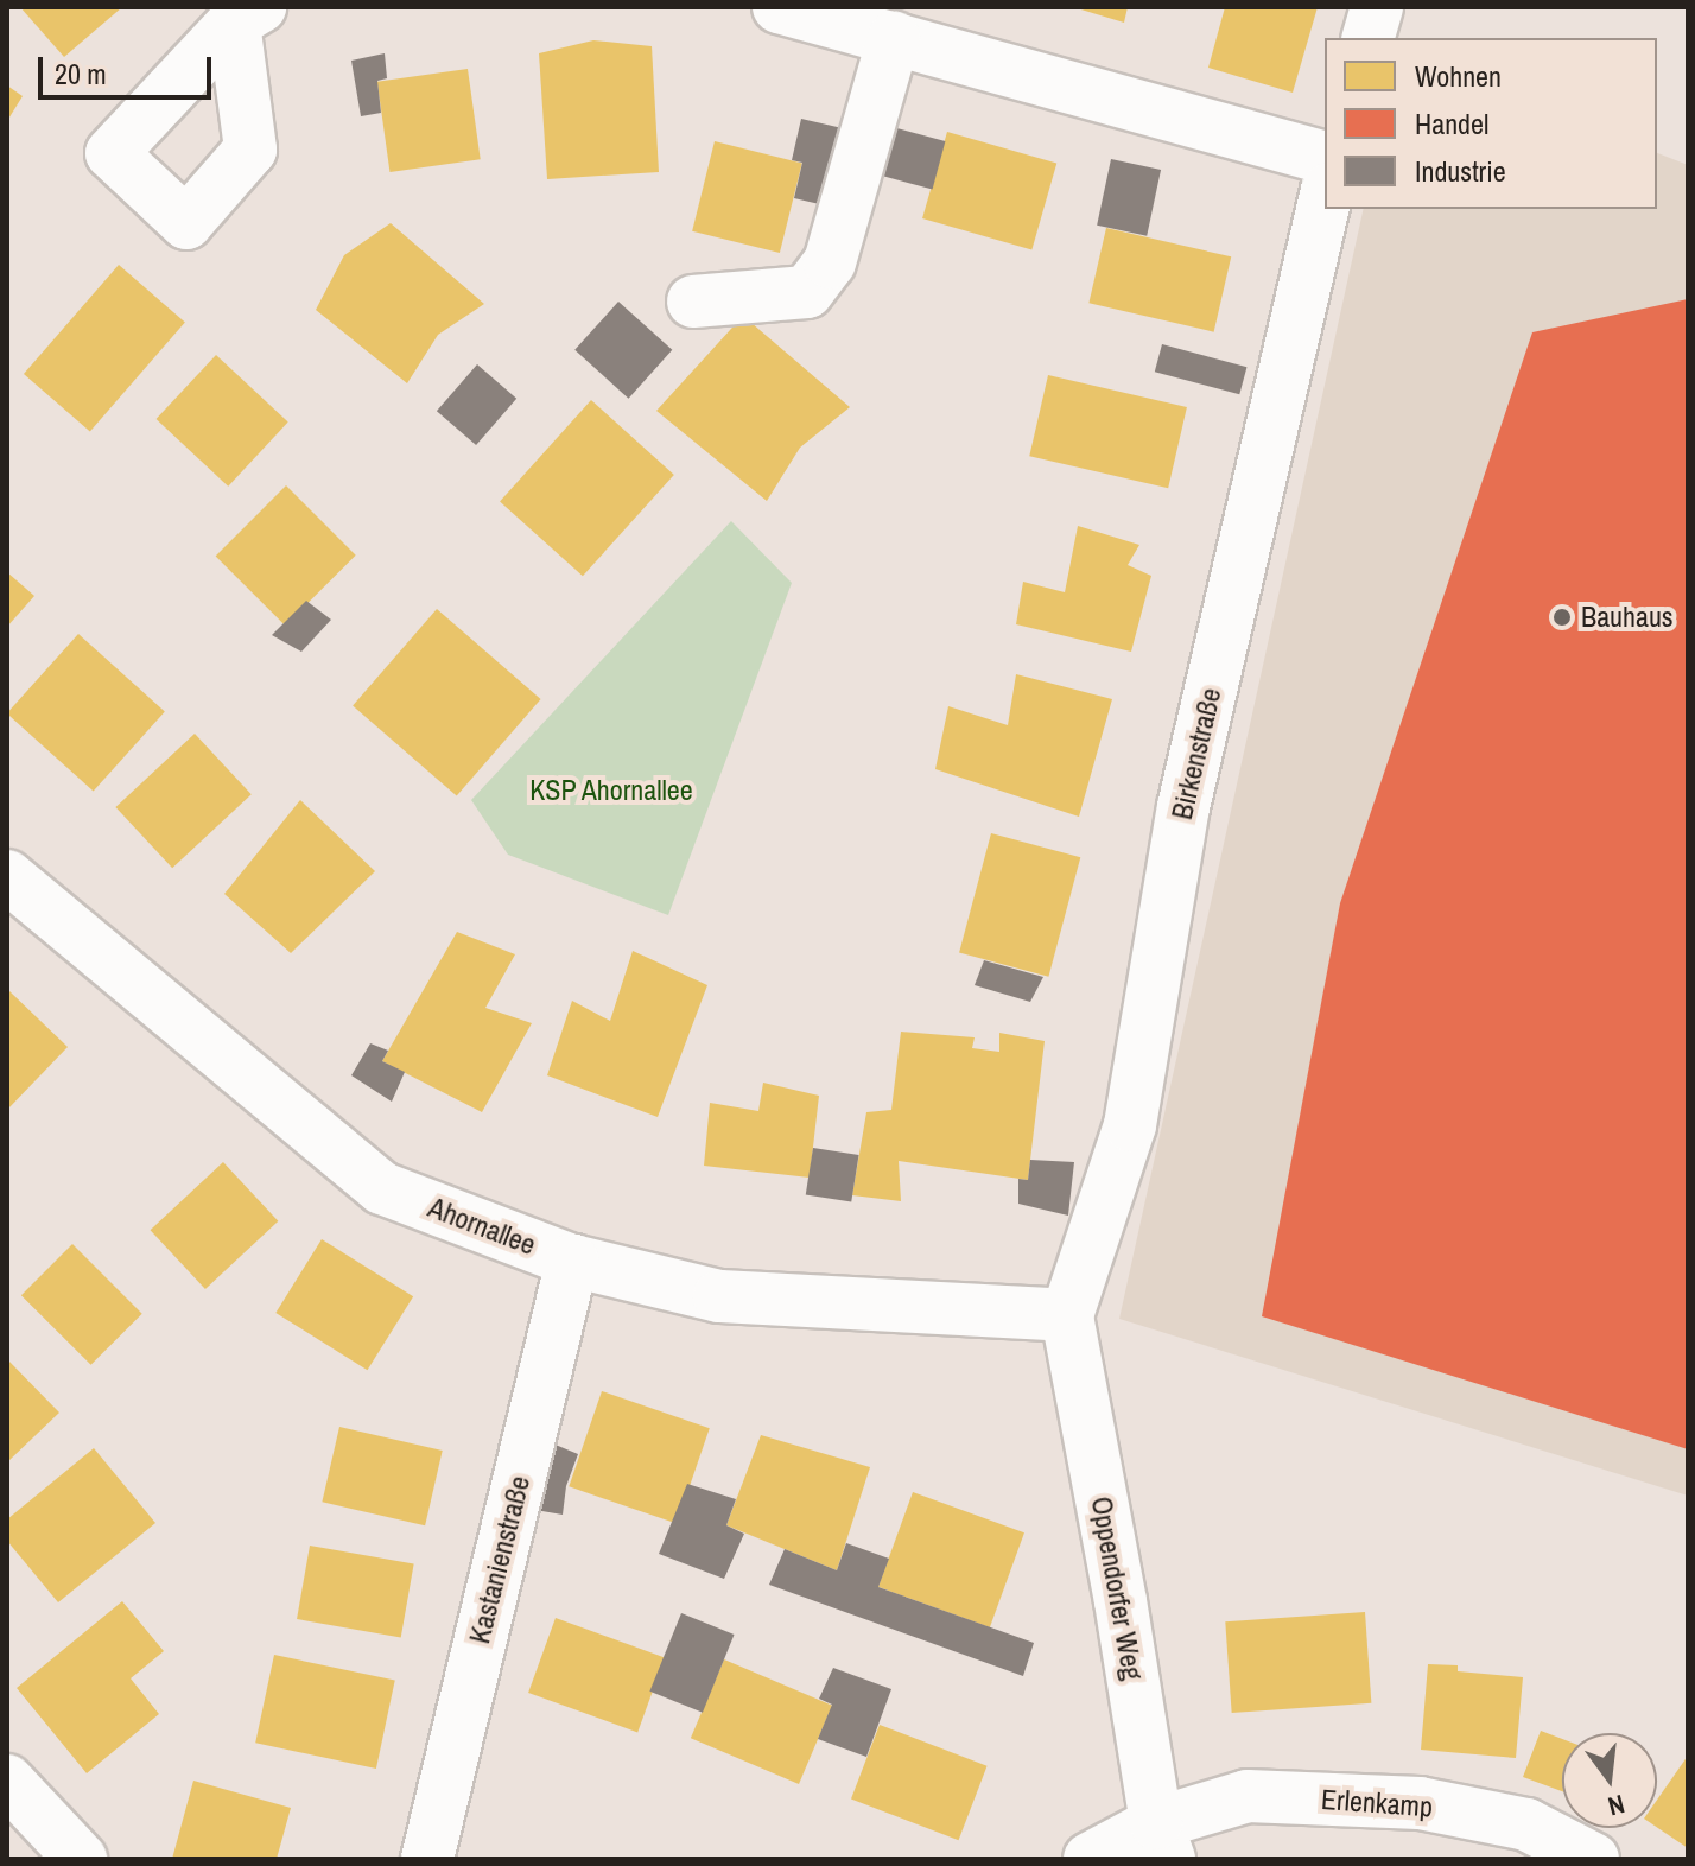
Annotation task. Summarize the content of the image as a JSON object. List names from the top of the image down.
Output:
{
  "streets": {
    "street": [
      "Birkenstraße",
      "Ahornallee",
      "Kastanienstraße",
      "Oppendorfer Weg",
      "Erlenkamp"
    ]
  },
  "crossings": [
    ["Birkenstraße", "Ahornallee"],
    ["Birkenstraße", "Oppendorfer Weg"],
    ["Ahornallee", "Kastanienstraße"],
    ["Ahornallee", "Oppendorfer Weg"],
    ["Oppendorfer Weg", "Erlenkamp"]
  ],
  "parks": ["KSP Ahornallee"],
  "places": ["Bauhaus"],
  "legend": ["Wohnen", "Handel", "Industrie"],
  "scale_bar": "20 m",
  "north": "bottom"
}
